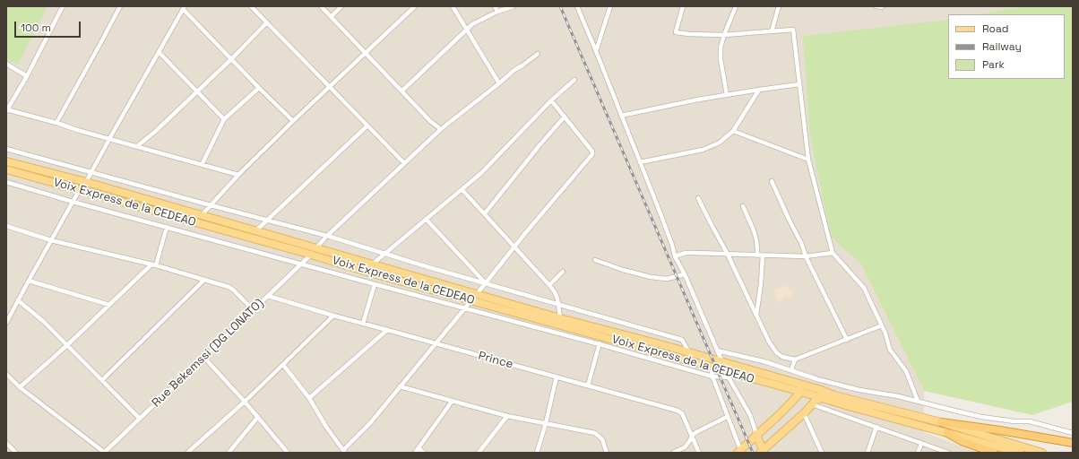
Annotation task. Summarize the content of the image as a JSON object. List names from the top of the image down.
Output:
{
  "streets": {
    "main road": ["Voix Express de la CEDEAO"],
    "street": ["Rue Bekemssi (DG LONATO)", "Prince"]
  },
  "crossings": [
    ["Voix Express de la CEDEAO", "Rue Bekemssi (DG LONATO)"],
    ["Rue Bekemssi (DG LONATO)", "Prince"]
  ],
  "legend": ["Road", "Railway", "Park"],
  "scale_bar": "100 m"
}
